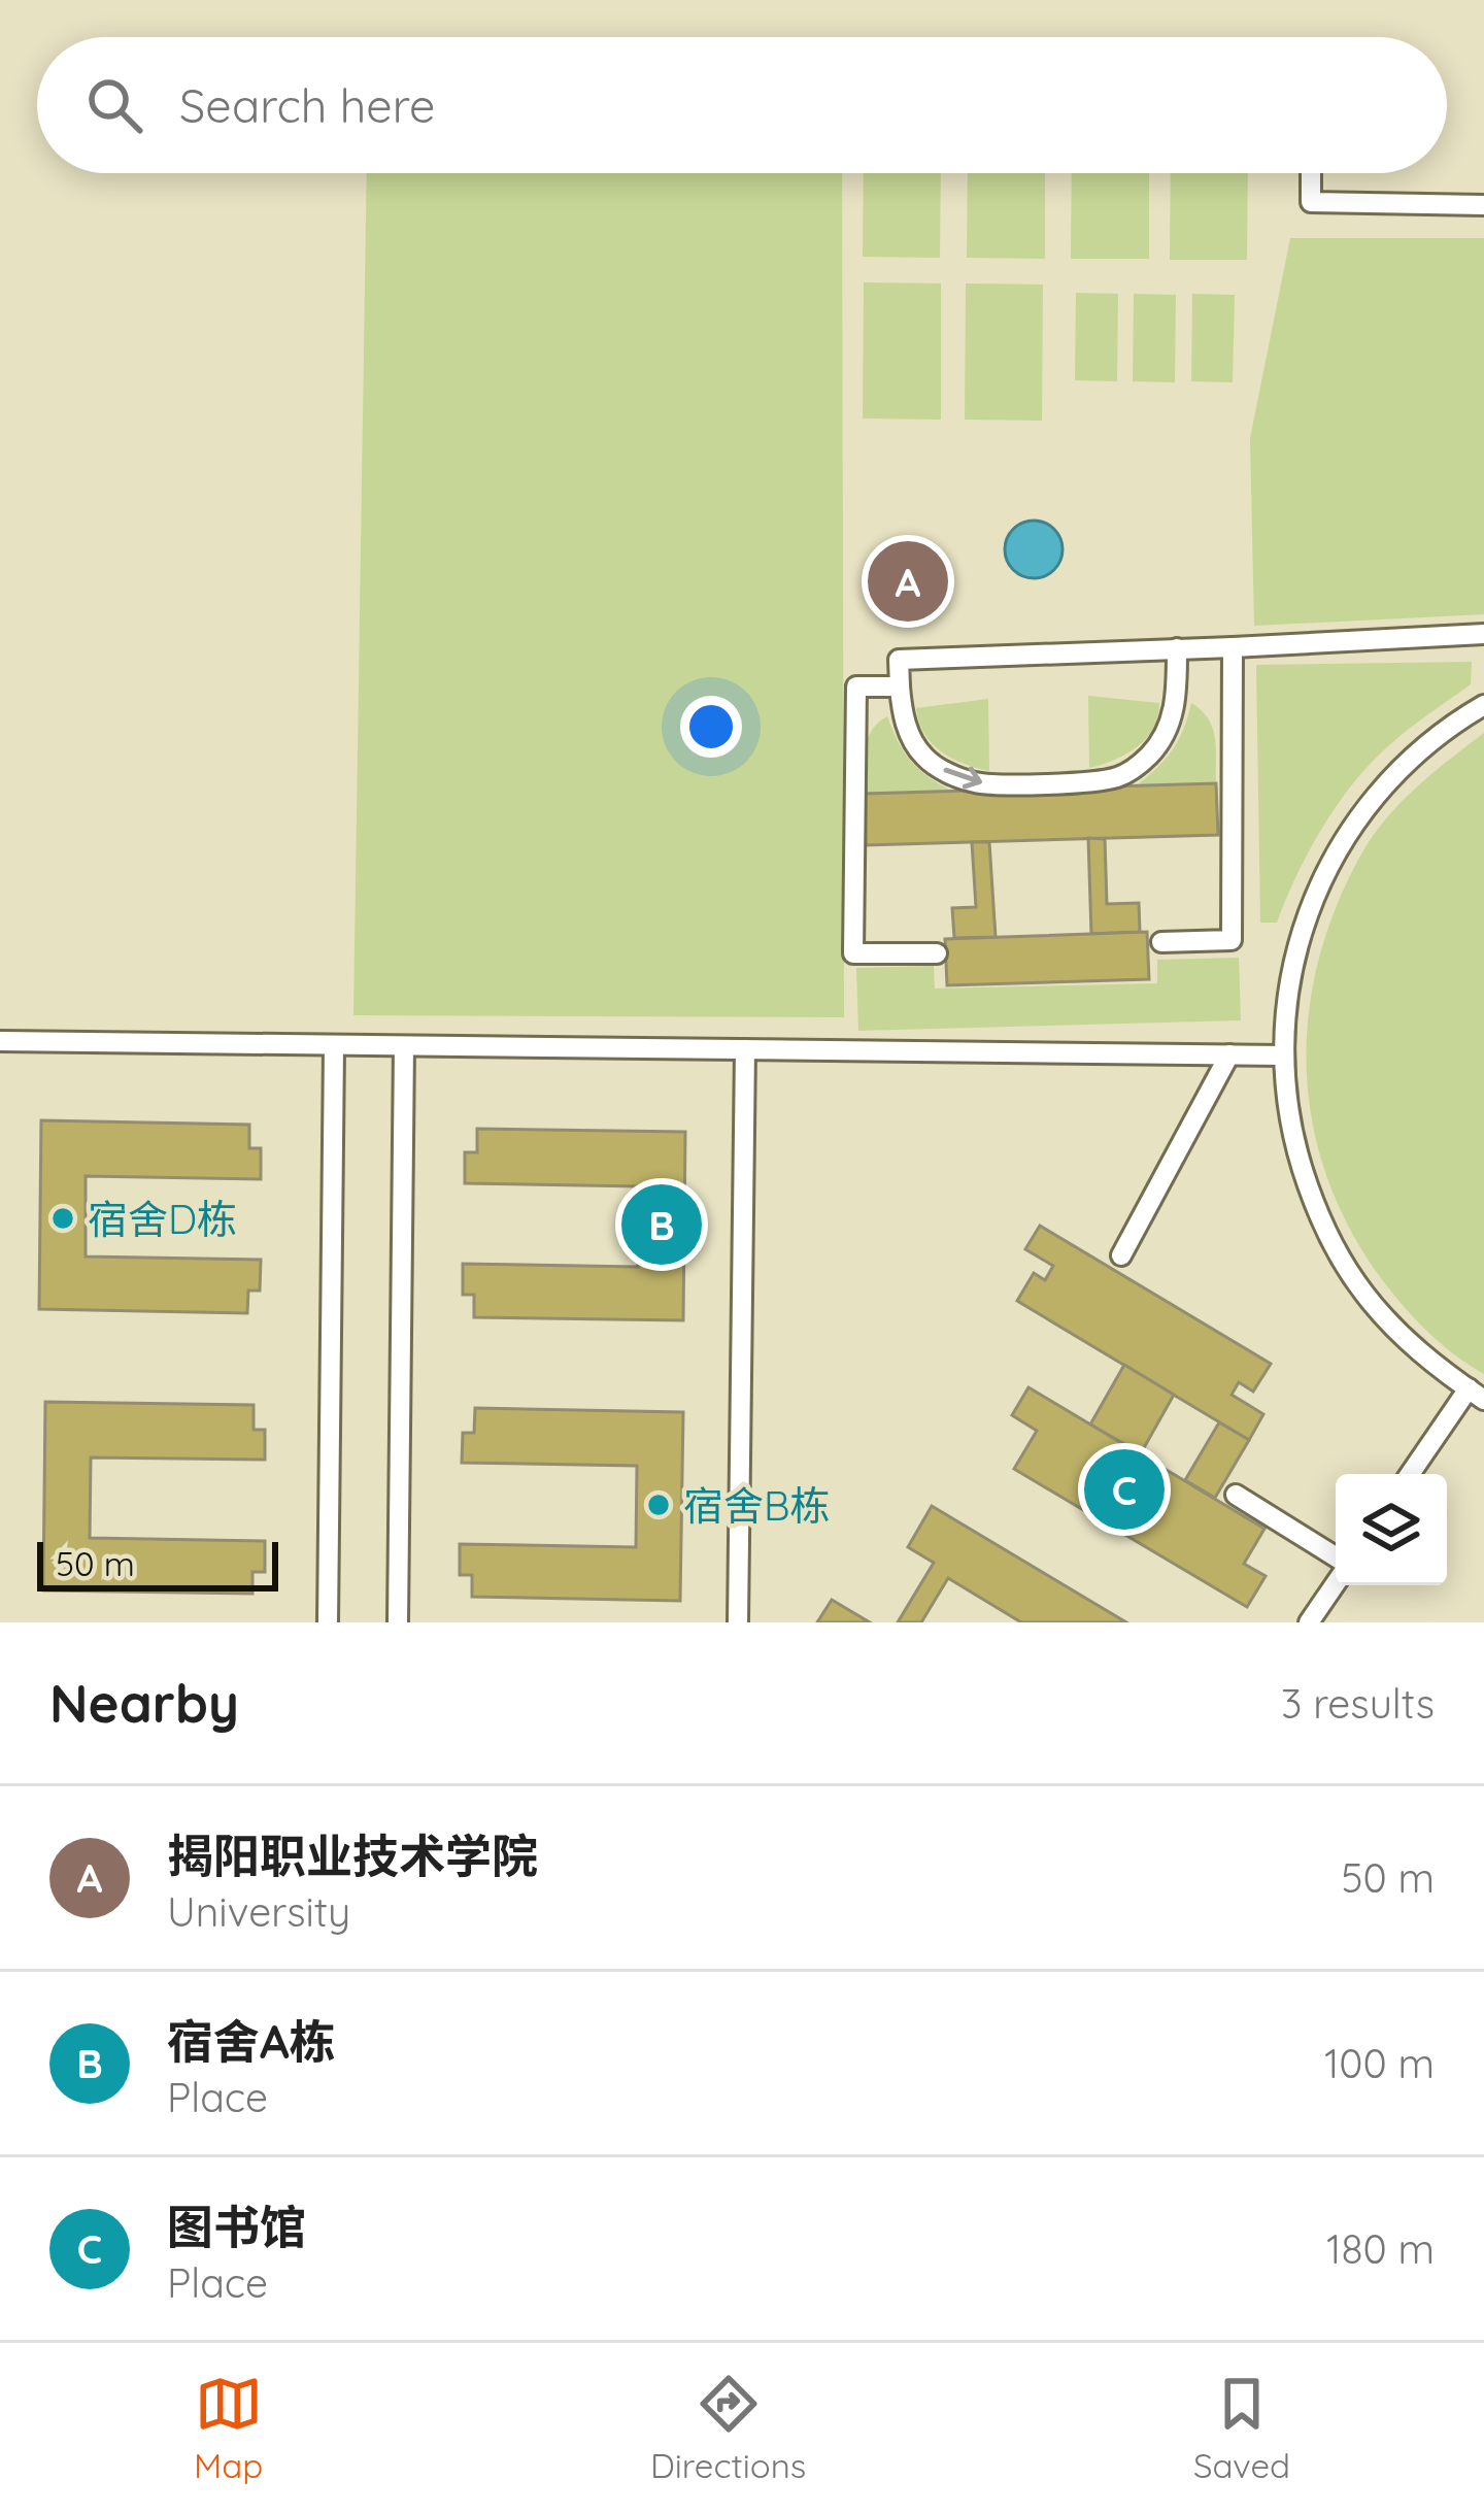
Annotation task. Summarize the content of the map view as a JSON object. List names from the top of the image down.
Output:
{
  "places": ["宿舍D栋", "宿舍B栋"],
  "scale_bar": "50 m",
  "page": {
    "search": "Search here",
    "pins": ["A", "B", "C"],
    "scale": "50 m",
    "heading": ["Nearby", "3 results"],
    "list": [
      {
        "mark": "A",
        "name": "揭阳职业技术学院",
        "note": "University",
        "value": "50 m"
      },
      {
        "mark": "B",
        "name": "宿舍A栋",
        "note": "Place",
        "value": "100 m"
      },
      {
        "mark": "C",
        "name": "图书馆",
        "note": "Place",
        "value": "180 m"
      }
    ],
    "nav": ["Map", "Directions", "Saved"]
  }
}
